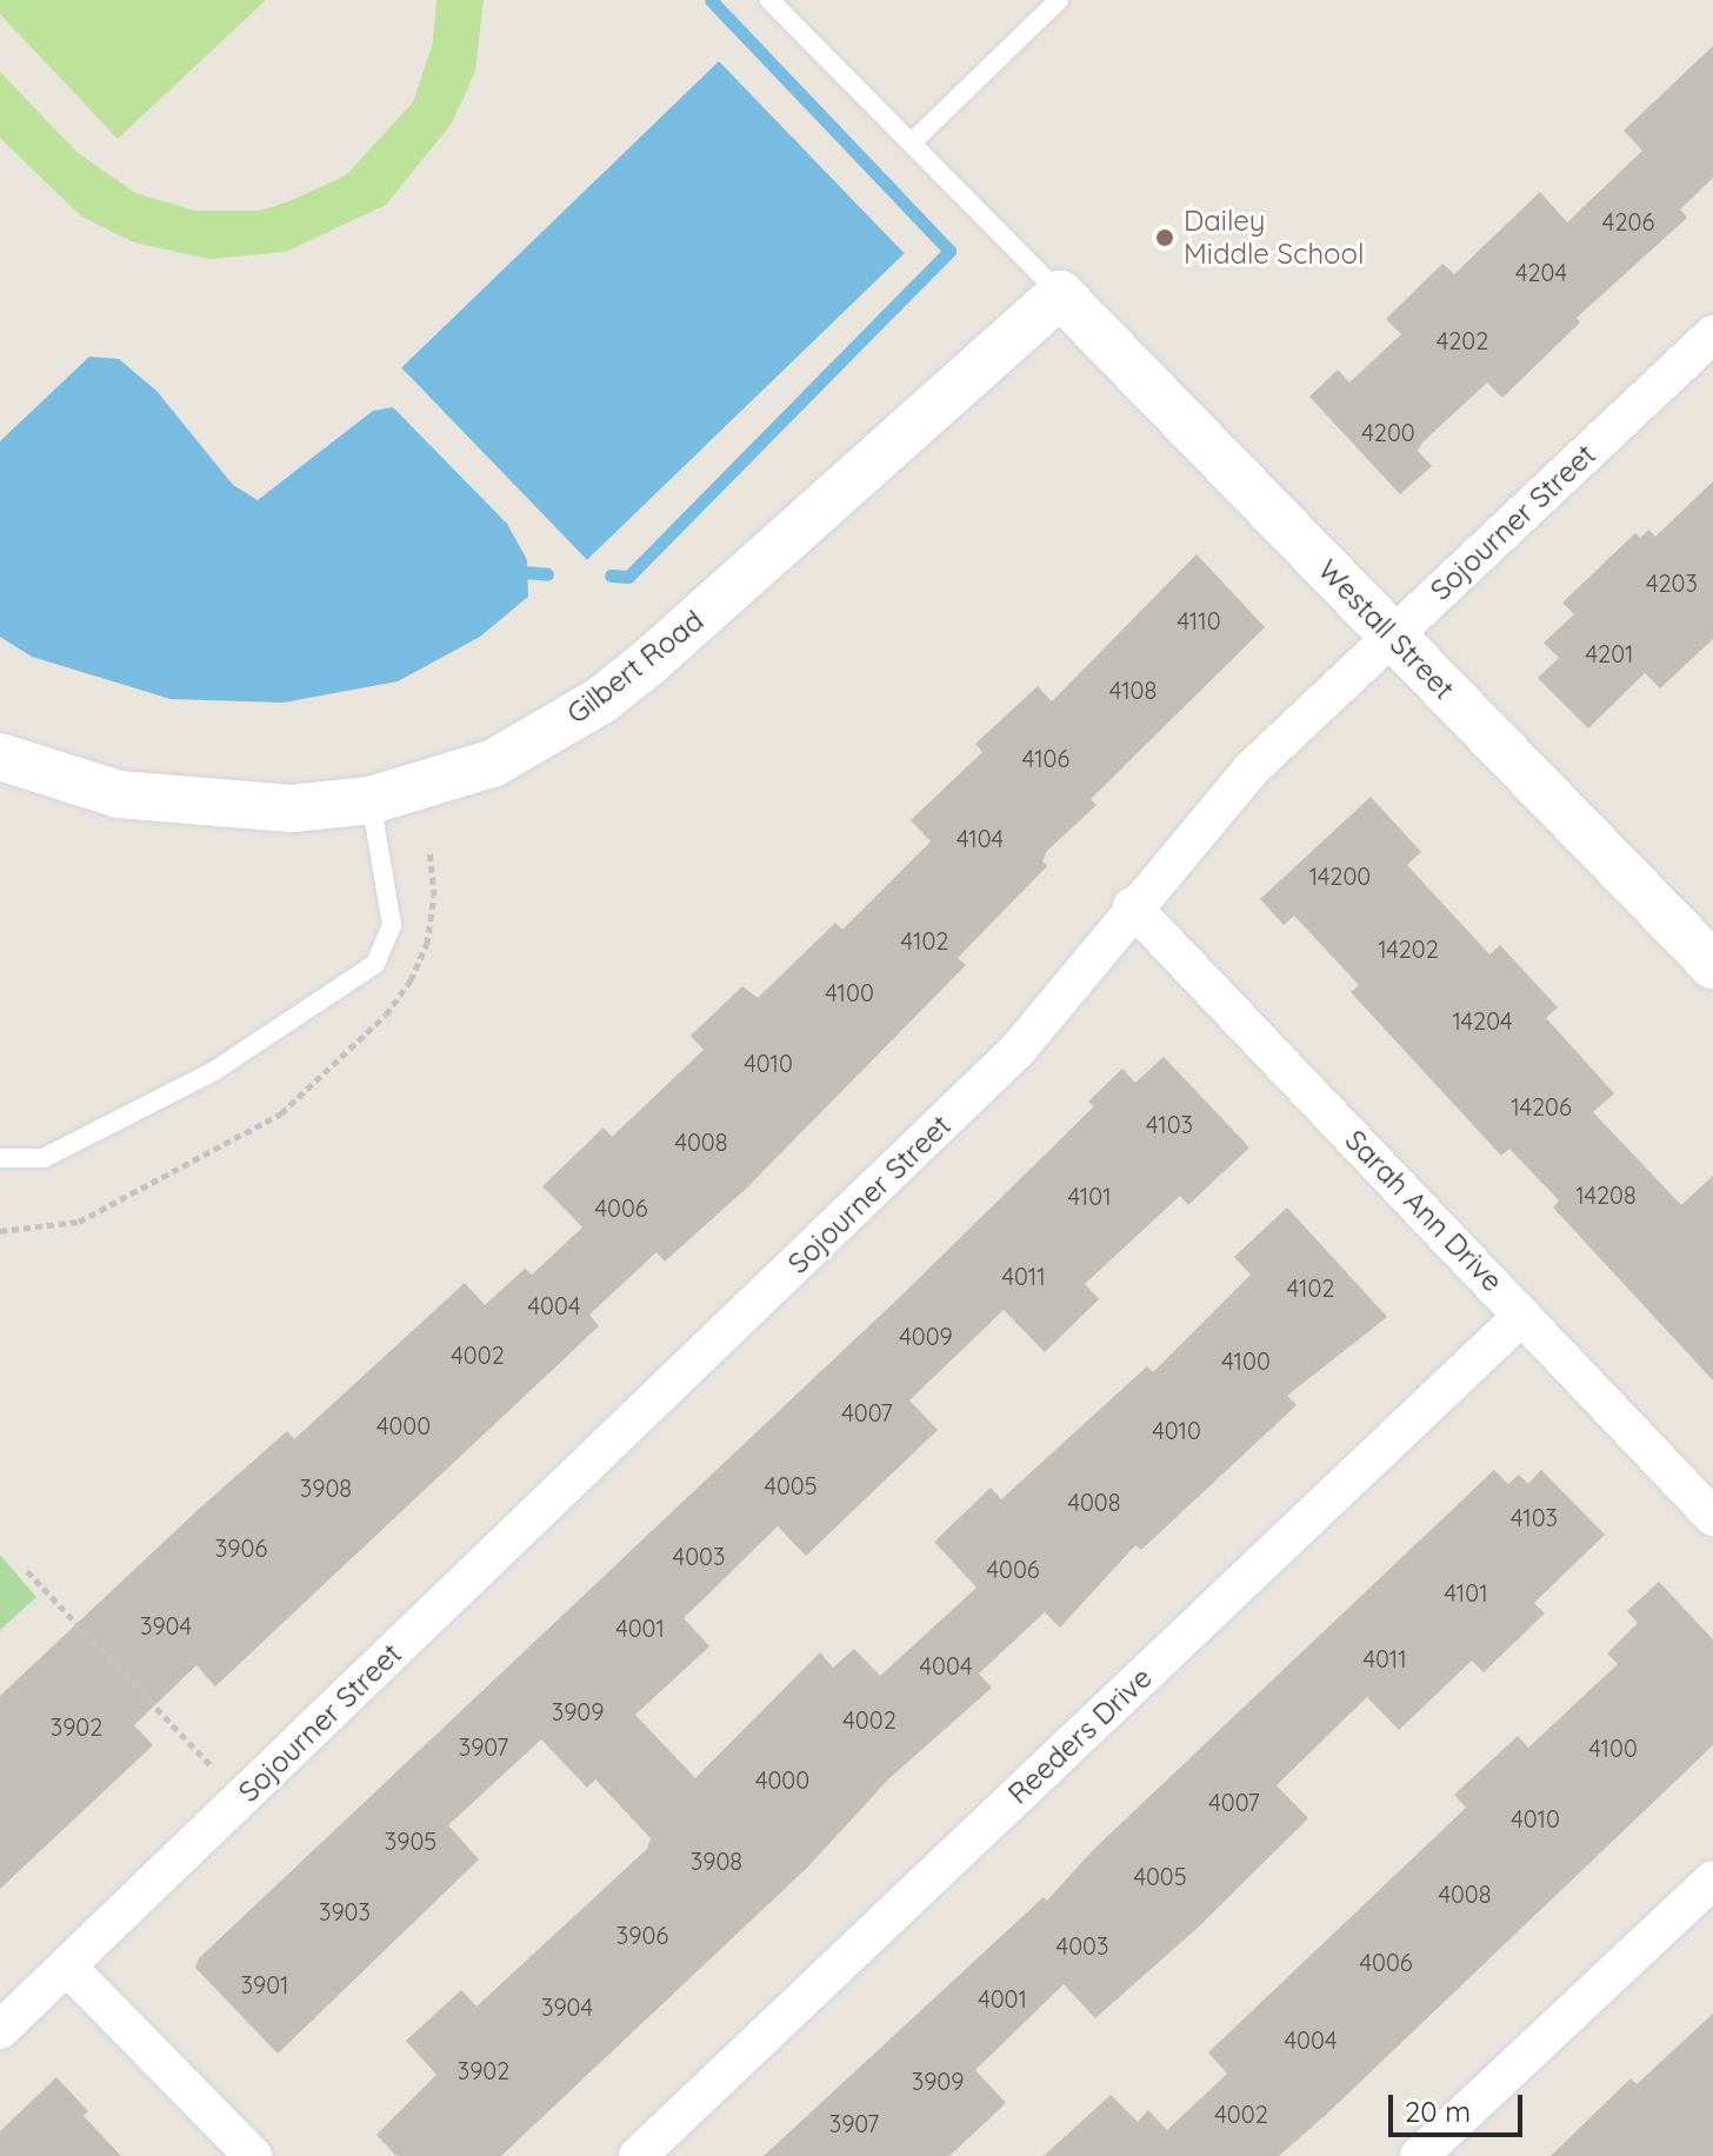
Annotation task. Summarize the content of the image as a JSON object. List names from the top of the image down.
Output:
{
  "streets": {
    "street": [
      "Sojourner Street",
      "Westall Street",
      "Gilbert Road",
      "Sarah Ann Drive",
      "Reeders Drive"
    ]
  },
  "crossings": [
    ["Sojourner Street", "Westall Street"],
    ["Sojourner Street", "Sarah Ann Drive"],
    ["Westall Street", "Gilbert Road"],
    ["Sarah Ann Drive", "Reeders Drive"]
  ],
  "places": ["Dailey Middle School"],
  "house_numbers": [
    "4206",
    "4204",
    "4202",
    "4200",
    "4203",
    "4110",
    "4201",
    "4108",
    "4106",
    "4104",
    "14200",
    "4102",
    "14202",
    "4100",
    "14204",
    "4010",
    "14206",
    "4103",
    "4008",
    "14208",
    "4101",
    "4006",
    "4011",
    "4102",
    "4004",
    "4009",
    "4002",
    "4100",
    "4007",
    "4000",
    "4010",
    "4005",
    "3908",
    "4008",
    "4103",
    "3906",
    "4003",
    "4006",
    "4101",
    "3904",
    "4001",
    "4011",
    "4004",
    "3909",
    "4002",
    "3902",
    "3907",
    "4100",
    "4000",
    "4007",
    "4010",
    "3905",
    "3908",
    "4005",
    "4008",
    "3903",
    "3906",
    "4003",
    "4006",
    "3901",
    "4001",
    "3904",
    "4004",
    "3902",
    "3909",
    "4002",
    "3907"
  ],
  "scale_bar": "20 m"
}
